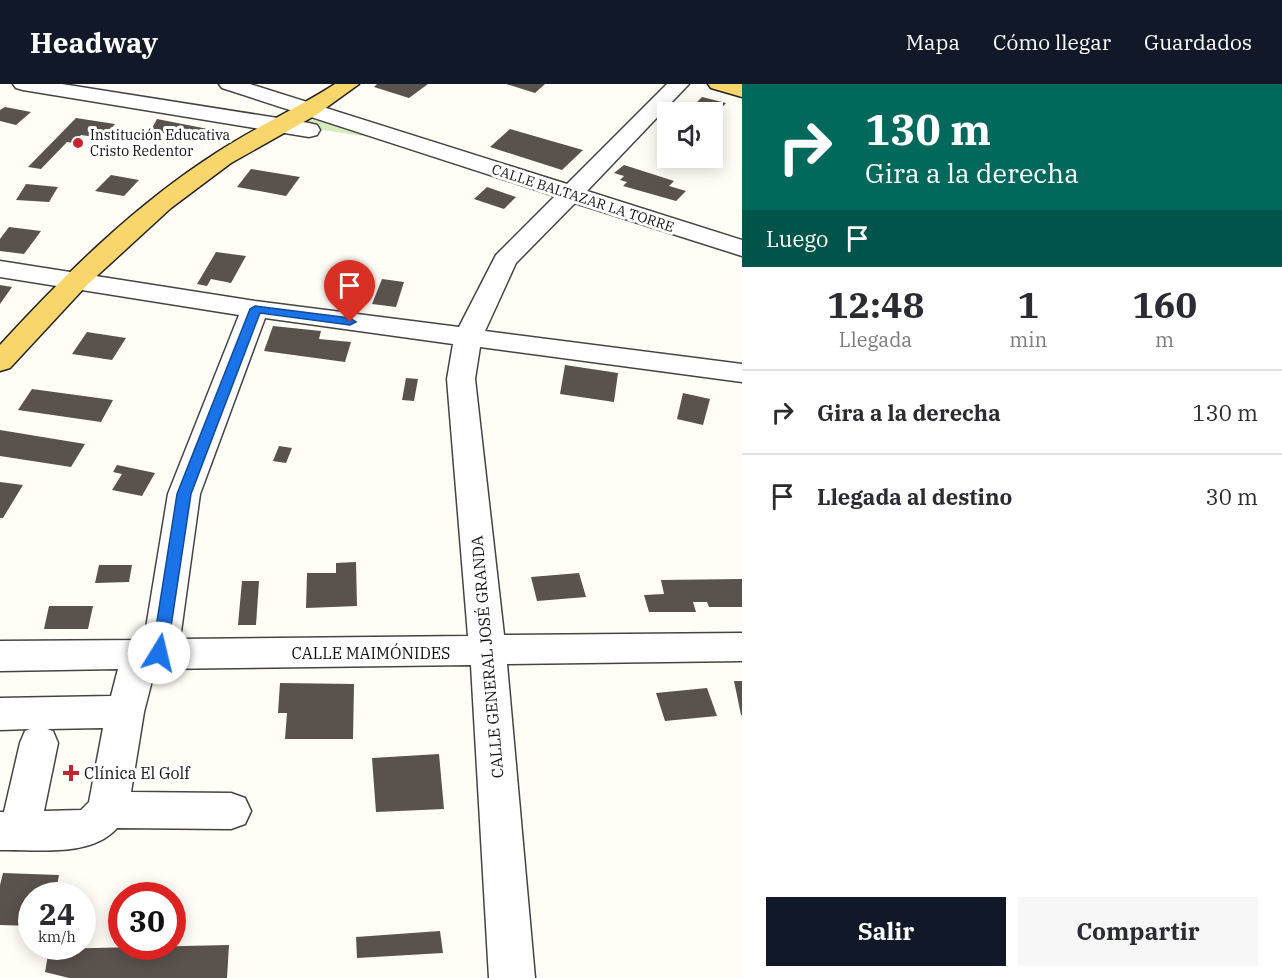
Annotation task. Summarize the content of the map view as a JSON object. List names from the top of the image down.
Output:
{
  "streets": {
    "street": ["CALLE BALTAZAR LA TORRE", "CALLE MAIMÓNIDES", "CALLE GENERAL JOSÉ GRANDA"]
  },
  "crossings": [
    ["CALLE BALTAZAR LA TORRE", "CALLE GENERAL JOSÉ GRANDA"],
    ["CALLE MAIMÓNIDES", "CALLE GENERAL JOSÉ GRANDA"]
  ],
  "places": {
    "other": ["Institución Educativa Cristo Redentor"],
    "health": ["Clínica El Golf"]
  },
  "page": {
    "header": "Headway",
    "nav": ["Mapa", "Cómo llegar", "Guardados"],
    "turn": ["130 m", "Gira a la derecha"],
    "then": "Luego",
    "eta": [
      "12:48",
      "Llegada",
      "1",
      "min",
      "160",
      "m"
    ],
    "list": [
      {
        "name": "Gira a la derecha",
        "value": "130 m"
      },
      {
        "name": "Llegada al destino",
        "value": "30 m"
      }
    ],
    "speed": "24 km/h",
    "limit": "30",
    "buttons": ["Salir", "Compartir"]
  }
}
